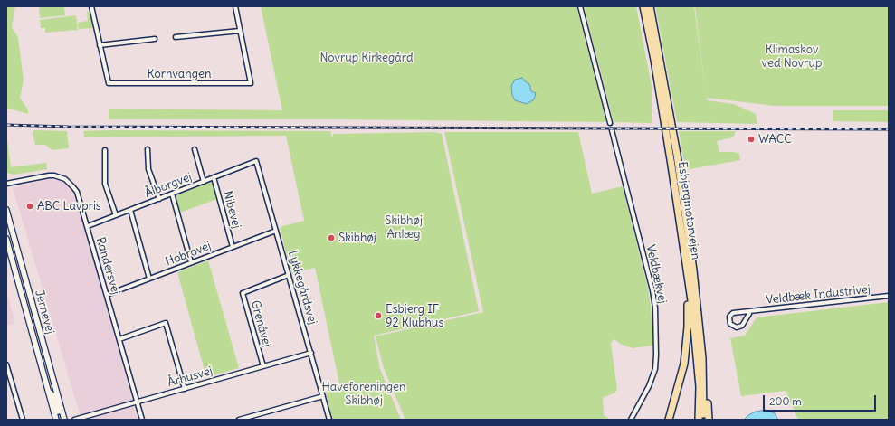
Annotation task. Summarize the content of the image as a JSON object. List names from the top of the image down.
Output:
{
  "streets": {
    "highway": ["Esbjergmotorvejen"],
    "main road": ["Jernevej"],
    "street": [
      "Kornvangen",
      "Ålborgvej",
      "Nibevej",
      "Hobrovej",
      "Randersvej",
      "Veldbækvej",
      "Lykkegårdsvej",
      "Veldbæk Industrivej",
      "Grenåvej",
      "Århusvej"
    ]
  },
  "crossings": [
    ["Ålborgvej", "Nibevej"],
    ["Ålborgvej", "Randersvej"],
    ["Ålborgvej", "Lykkegårdsvej"],
    ["Nibevej", "Hobrovej"],
    ["Hobrovej", "Randersvej"],
    ["Hobrovej", "Lykkegårdsvej"],
    ["Randersvej", "Århusvej"],
    ["Lykkegårdsvej", "Grenåvej"],
    ["Lykkegårdsvej", "Århusvej"],
    ["Grenåvej", "Århusvej"]
  ],
  "parks": [
    "Klimaskov ved Novrup",
    "Novrup Kirkegård",
    "Skibhøj Anlæg",
    "Haveforeningen Skibhøj"
  ],
  "places": [
    "WACC",
    "ABC Lavpris",
    "Skibhøj",
    "Esbjerg IF 92 Klubhus"
  ],
  "scale_bar": "200 m"
}
